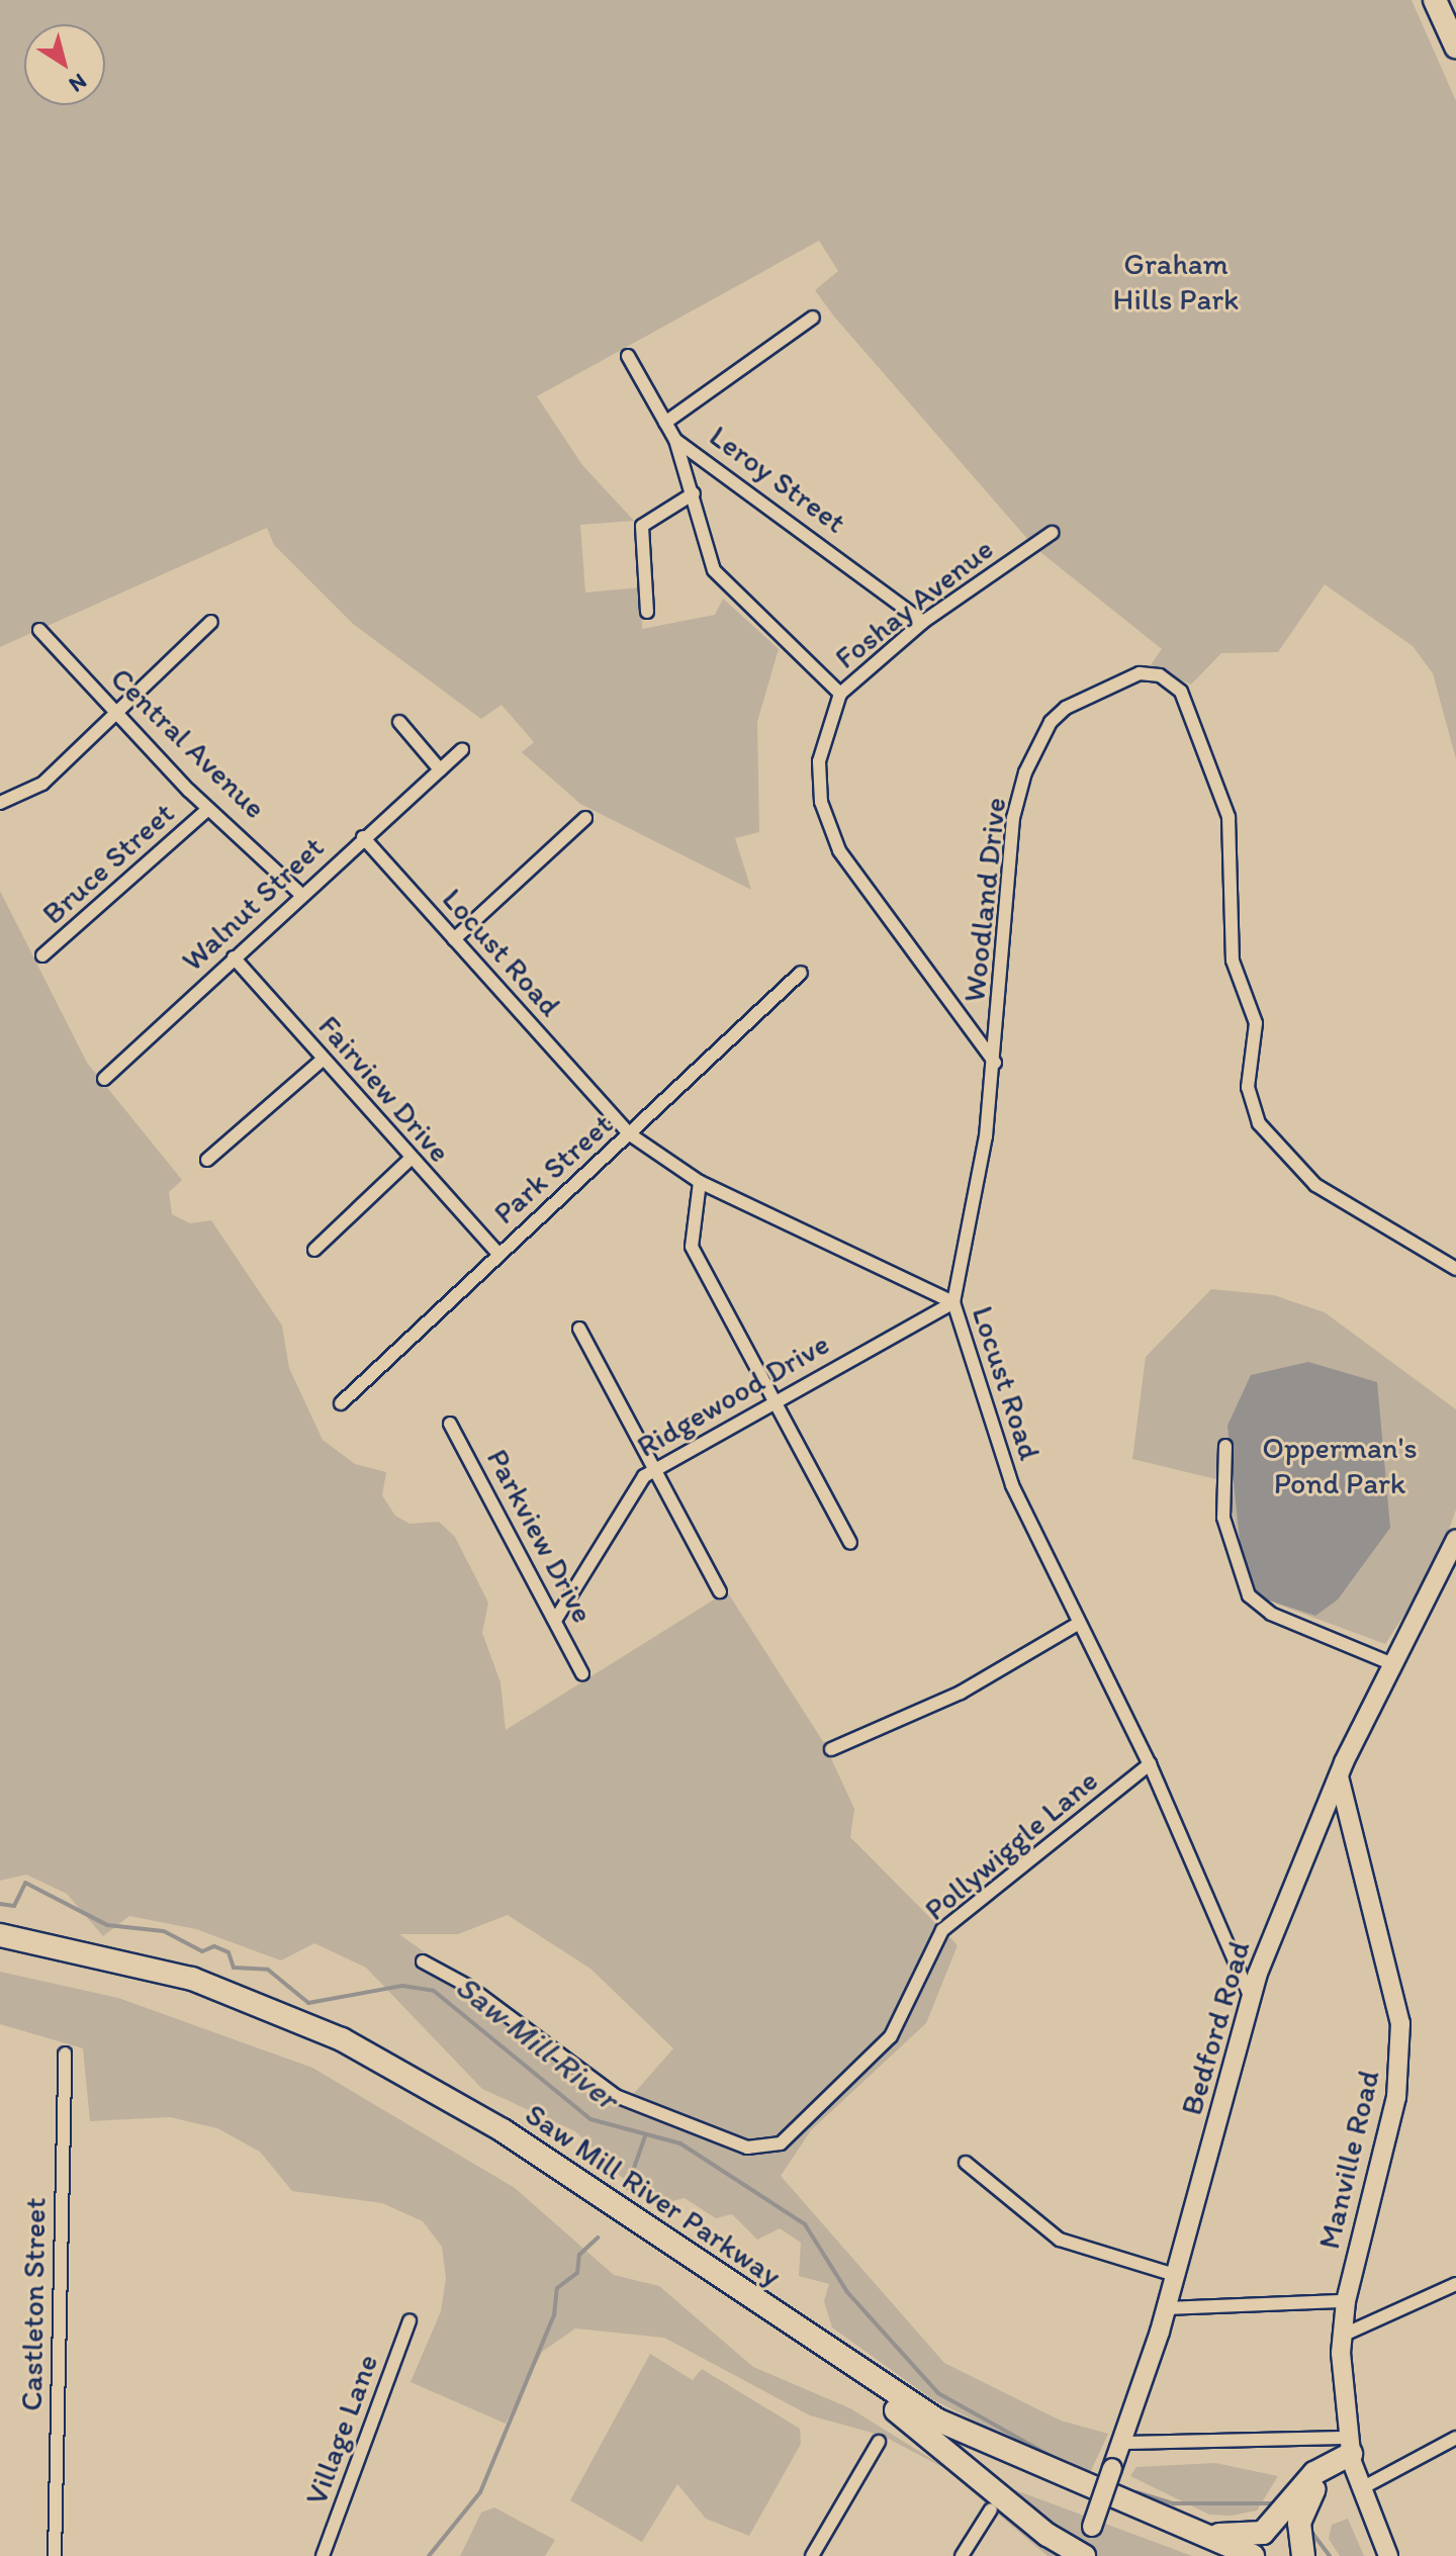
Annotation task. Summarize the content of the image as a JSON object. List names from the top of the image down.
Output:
{
  "streets": {
    "highway": ["Saw Mill River Parkway"],
    "main road": ["Bedford Road", "Manville Road"],
    "street": [
      "Leroy Street",
      "Foshay Avenue",
      "Central Avenue",
      "Bruce Street",
      "Woodland Drive",
      "Walnut Street",
      "Locust Road",
      "Fairview Drive",
      "Park Street",
      "Ridgewood Drive",
      "Parkview Drive",
      "Pollywiggle Lane",
      "Castleton Street",
      "Village Lane"
    ]
  },
  "crossings": [
    ["Leroy Street", "Foshay Avenue"],
    ["Foshay Avenue", "Woodland Drive"],
    ["Central Avenue", "Bruce Street"],
    ["Central Avenue", "Walnut Street"],
    ["Walnut Street", "Locust Road"],
    ["Walnut Street", "Fairview Drive"],
    ["Locust Road", "Park Street"],
    ["Locust Road", "Ridgewood Drive"],
    ["Locust Road", "Pollywiggle Lane"],
    ["Locust Road", "Bedford Road"],
    ["Fairview Drive", "Park Street"],
    ["Ridgewood Drive", "Parkview Drive"],
    ["Bedford Road", "Manville Road"]
  ],
  "water": ["Saw Mill River"],
  "parks": ["Graham Hills Park", "Opperman's Pond Park"],
  "north": "bottom right"
}
